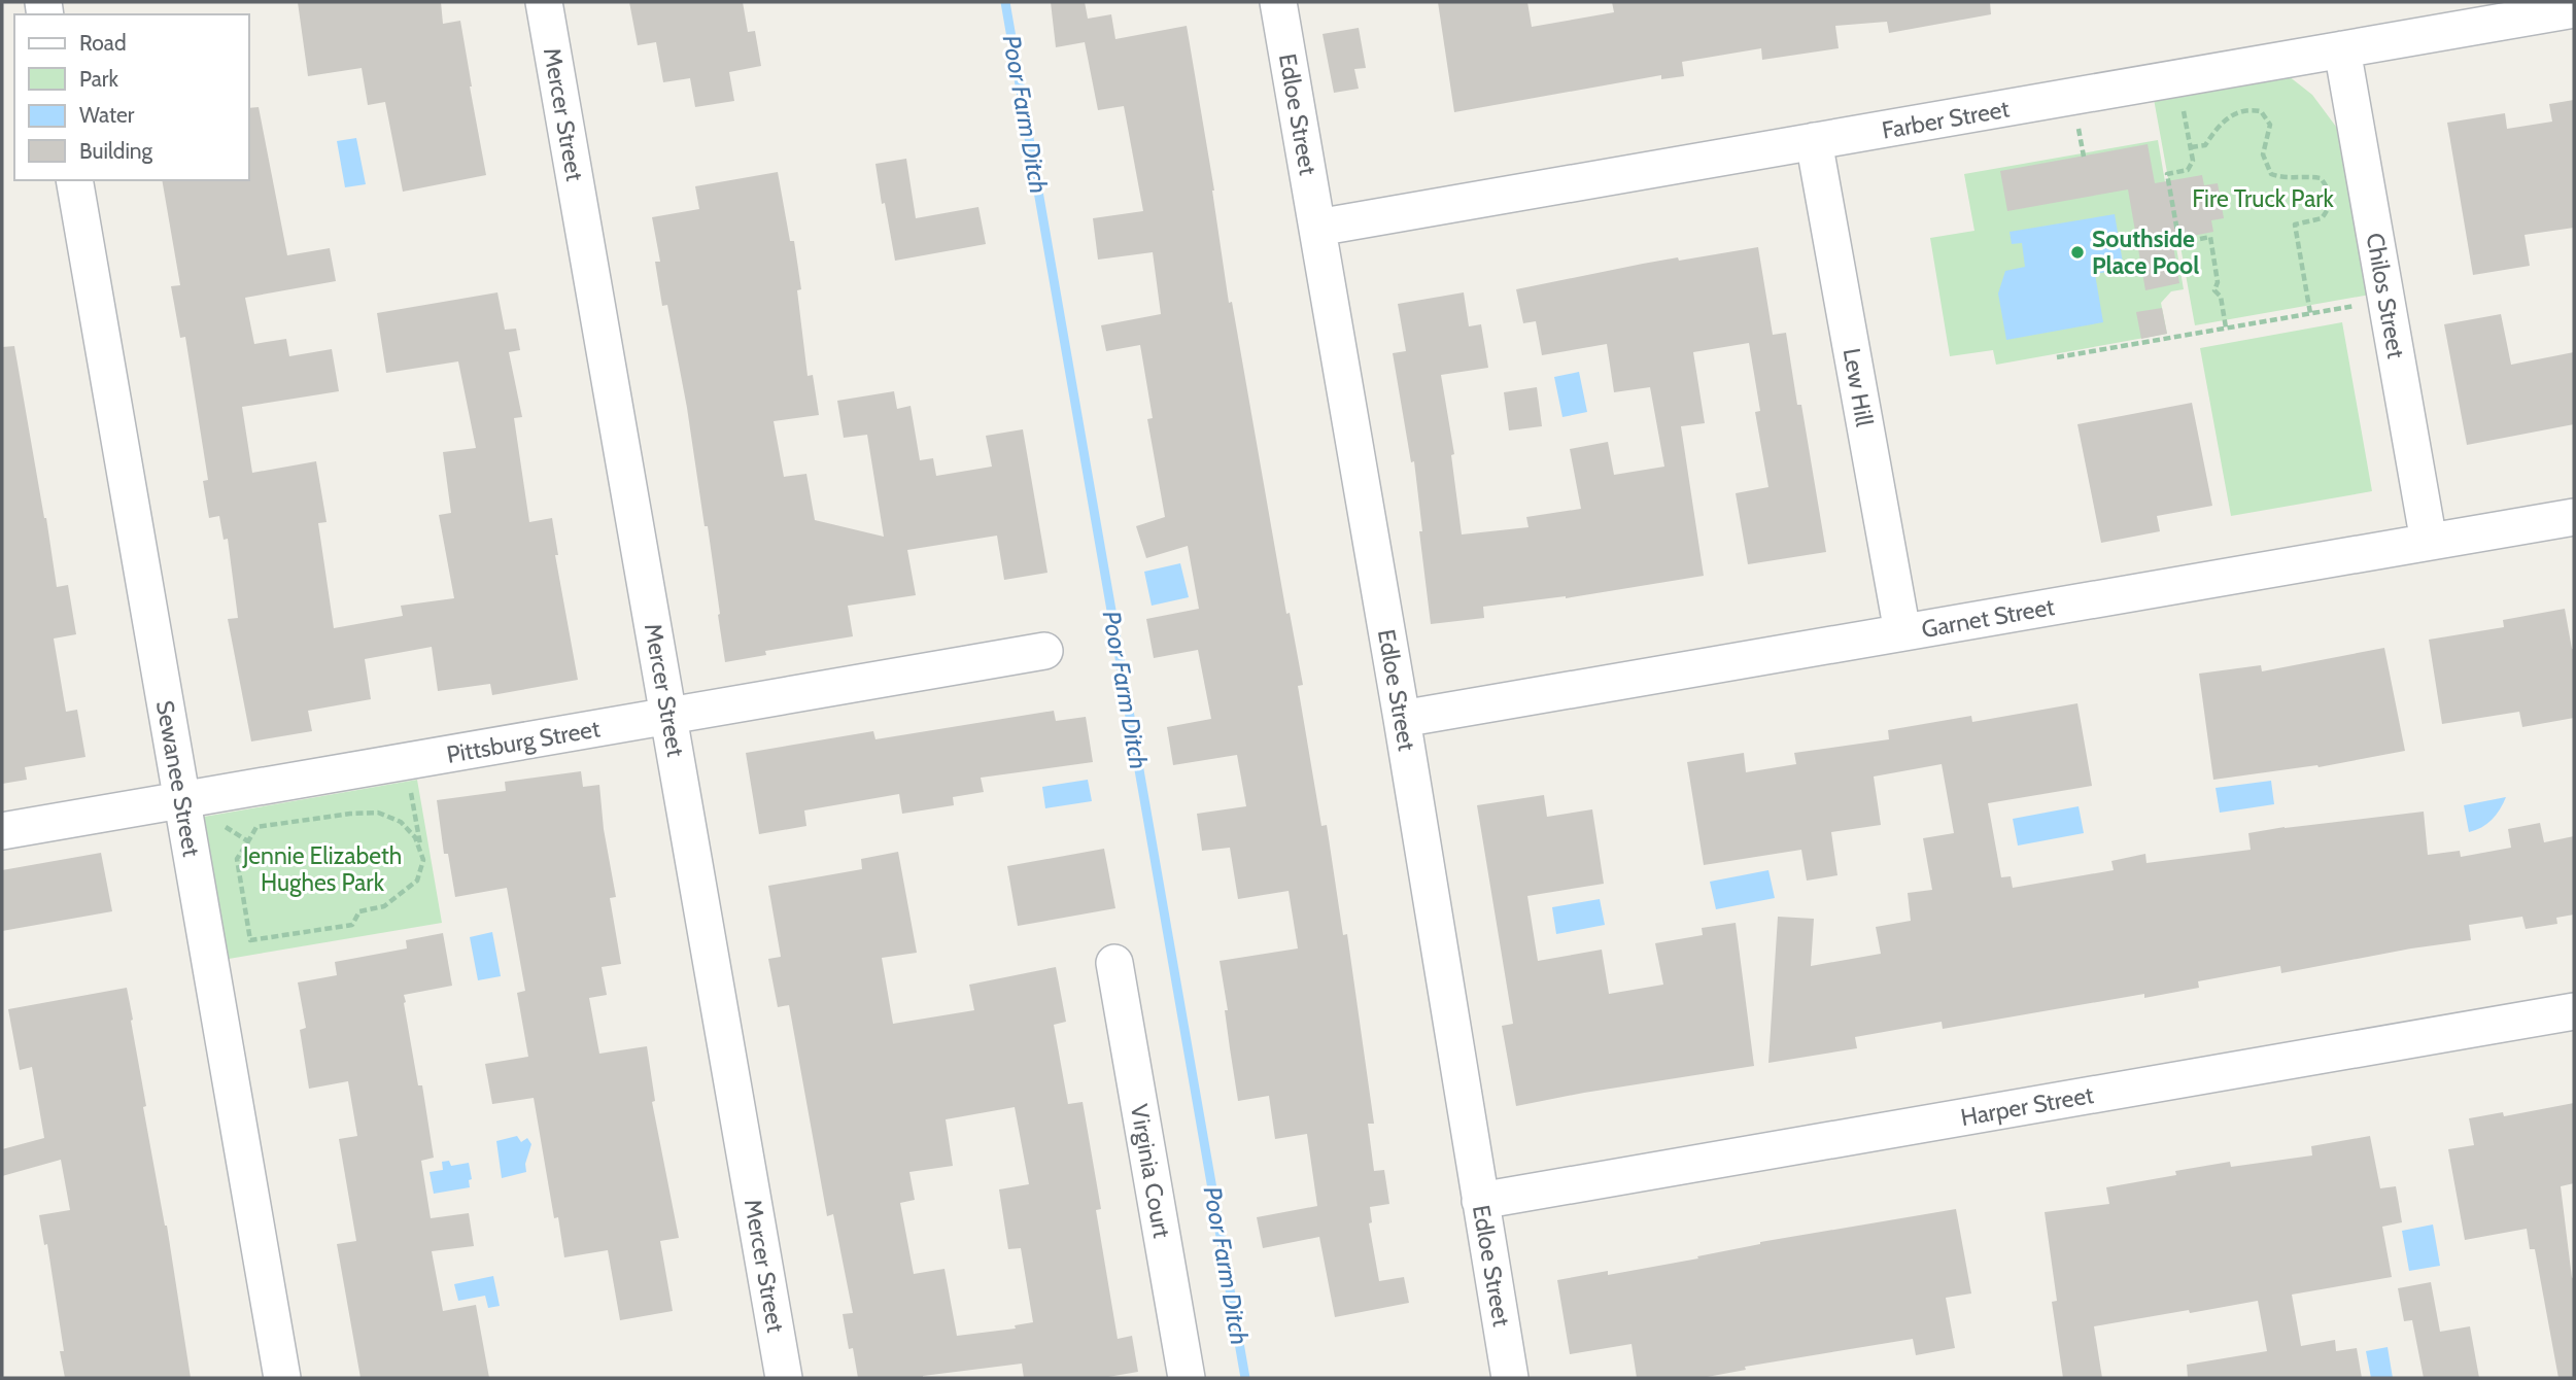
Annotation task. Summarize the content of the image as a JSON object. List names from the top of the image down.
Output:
{
  "streets": {
    "street": [
      "Mercer Street",
      "Edloe Street",
      "Farber Street",
      "Chilos Street",
      "Lew Hill",
      "Garnet Street",
      "Pittsburg Street",
      "Sewanee Street",
      "Harper Street",
      "Virginia Court"
    ]
  },
  "crossings": [
    ["Mercer Street", "Pittsburg Street"],
    ["Edloe Street", "Farber Street"],
    ["Edloe Street", "Garnet Street"],
    ["Edloe Street", "Harper Street"],
    ["Farber Street", "Chilos Street"],
    ["Farber Street", "Lew Hill"],
    ["Chilos Street", "Garnet Street"],
    ["Lew Hill", "Garnet Street"],
    ["Pittsburg Street", "Sewanee Street"]
  ],
  "water": ["Poor Farm Ditch"],
  "parks": ["Fire Truck Park", "Jennie Elizabeth Hughes Park"],
  "places": ["Southside Place Pool"],
  "legend": [
    "Road",
    "Park",
    "Water",
    "Building"
  ]
}
